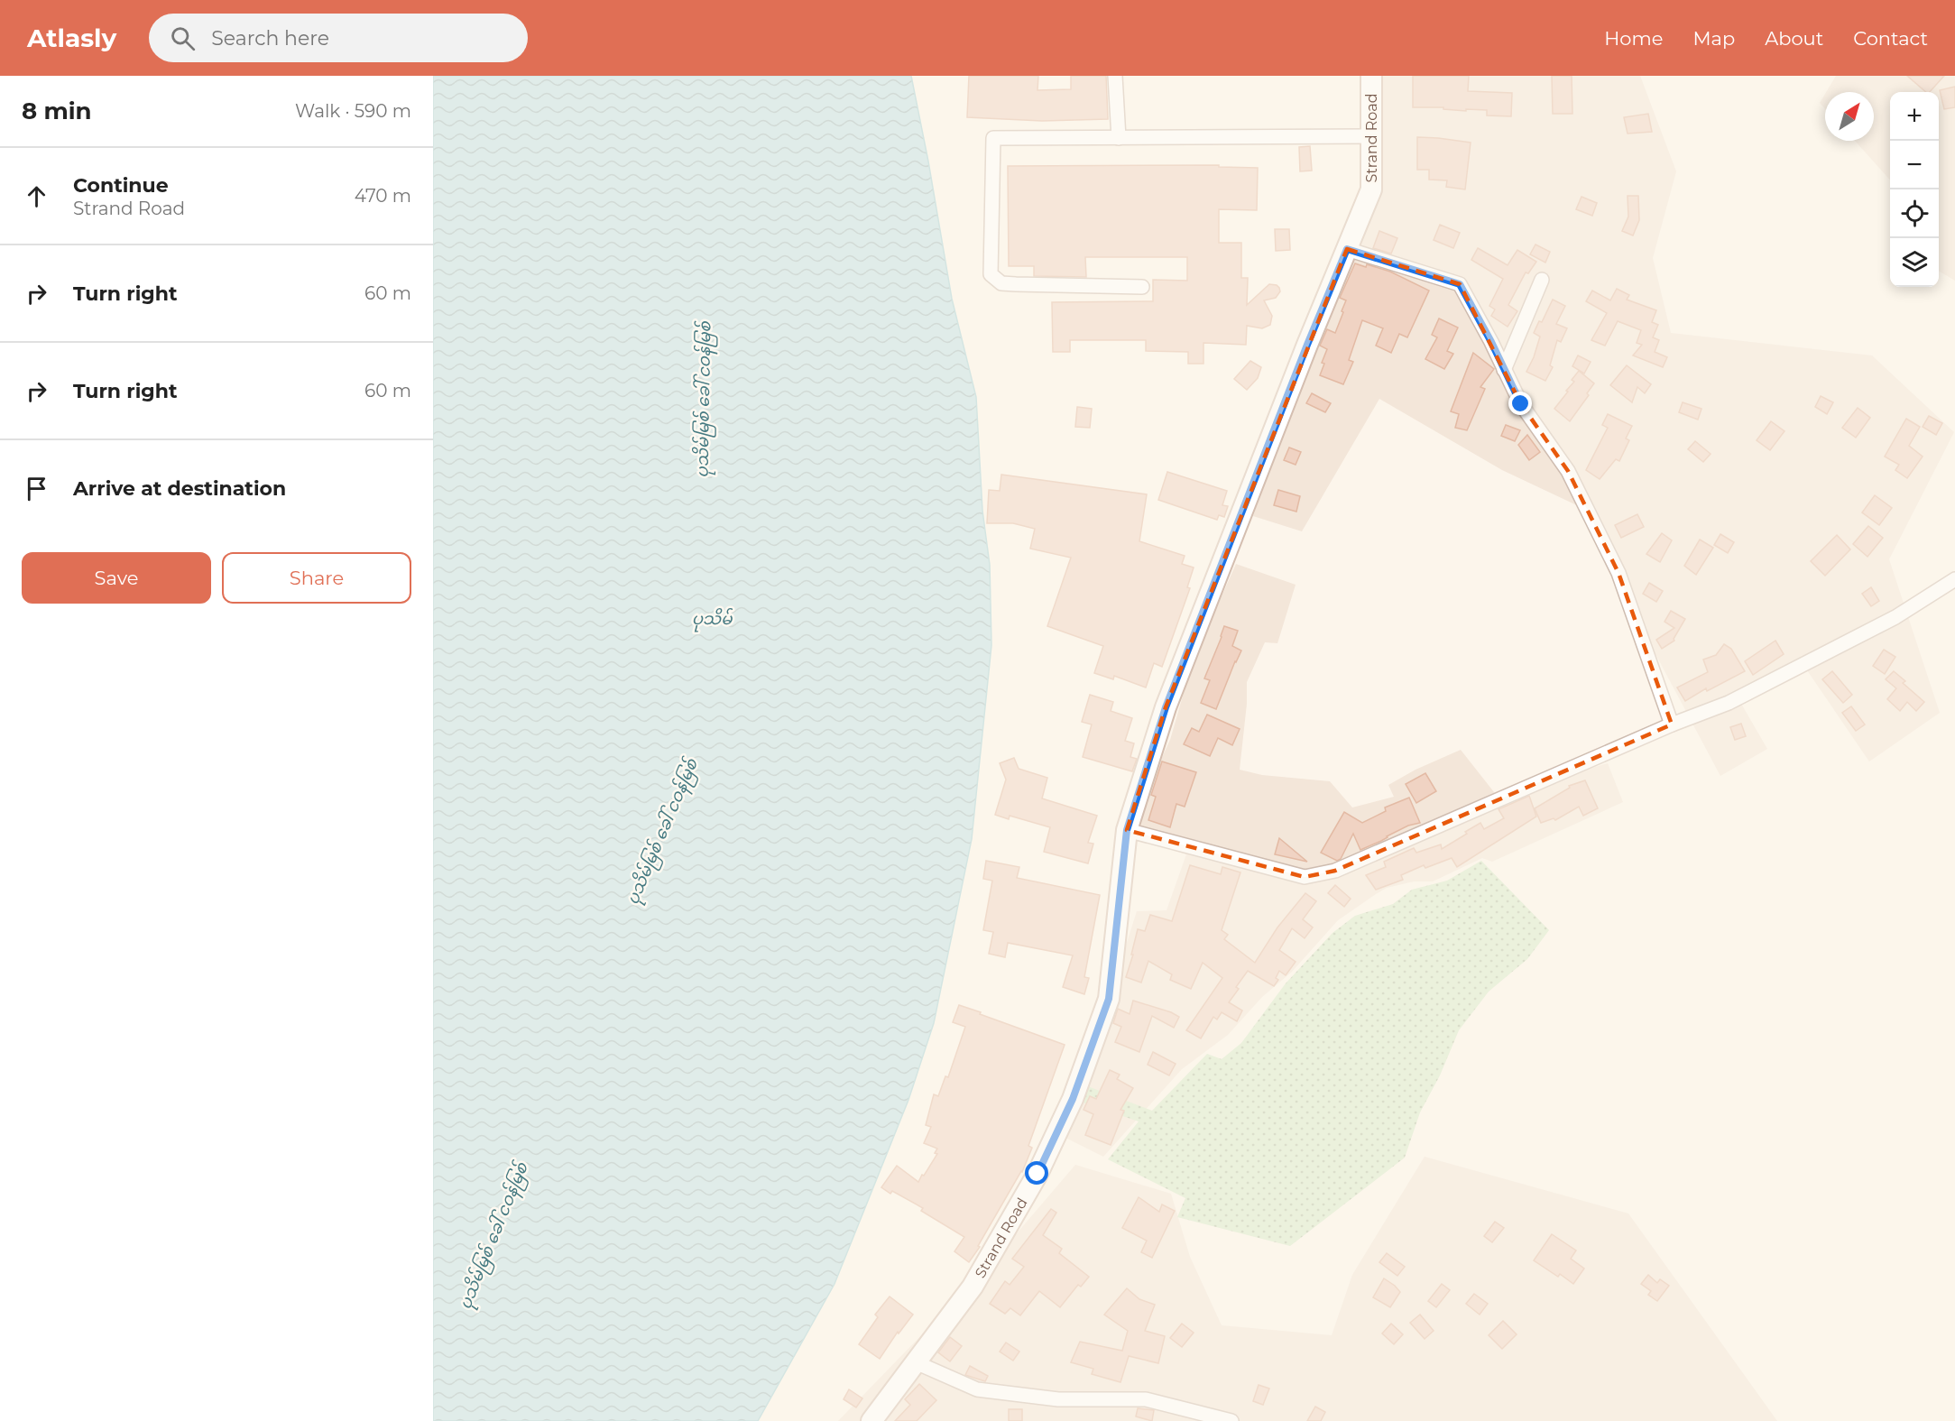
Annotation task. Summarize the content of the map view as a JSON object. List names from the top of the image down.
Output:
{
  "streets": {
    "main road": ["Strand Road"]
  },
  "water": ["ပုသိမ်မြစ် ခေါ် ငဝန်မြစ်", "ပုသိမ်"],
  "north": "top right",
  "page": {
    "header": "Atlasly",
    "search": "Search here",
    "nav": [
      "Home",
      "Map",
      "About",
      "Contact"
    ],
    "heading": ["8 min", "Walk · 590 m"],
    "map_buttons": ["+", "−"],
    "list": [
      ["Continue", "Strand Road", "470 m"],
      ["Turn right", "60 m"],
      ["Turn right", "60 m"],
      "Arrive at destination"
    ],
    "buttons": ["Save", "Share"]
  }
}
